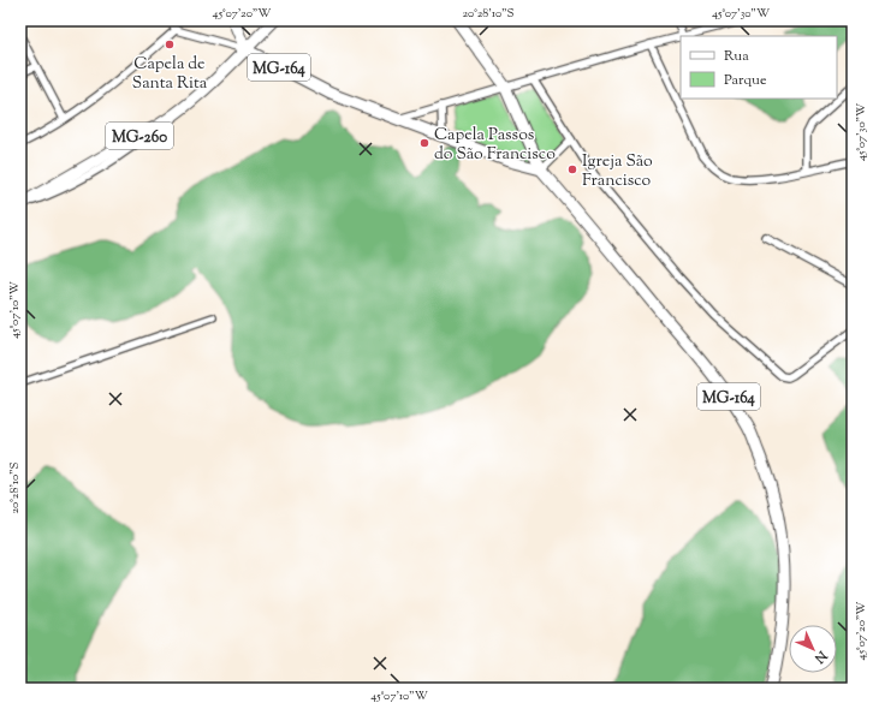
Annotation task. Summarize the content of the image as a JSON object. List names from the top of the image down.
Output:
{
  "streets": {
    "main road": ["MG-164", "MG-260"]
  },
  "crossings": [
    ["MG-164", "MG-260"]
  ],
  "places": ["Capela de Santa Rita", "Capela Passos do São Francisco", "Igreja São Francisco"],
  "legend": ["Rua", "Parque"],
  "north": "bottom right",
  "coordinates": [
    "45°07'20\"W",
    "20°28'10\"S",
    "45°07'30\"W",
    "45°07'10\"W"
  ]
}
